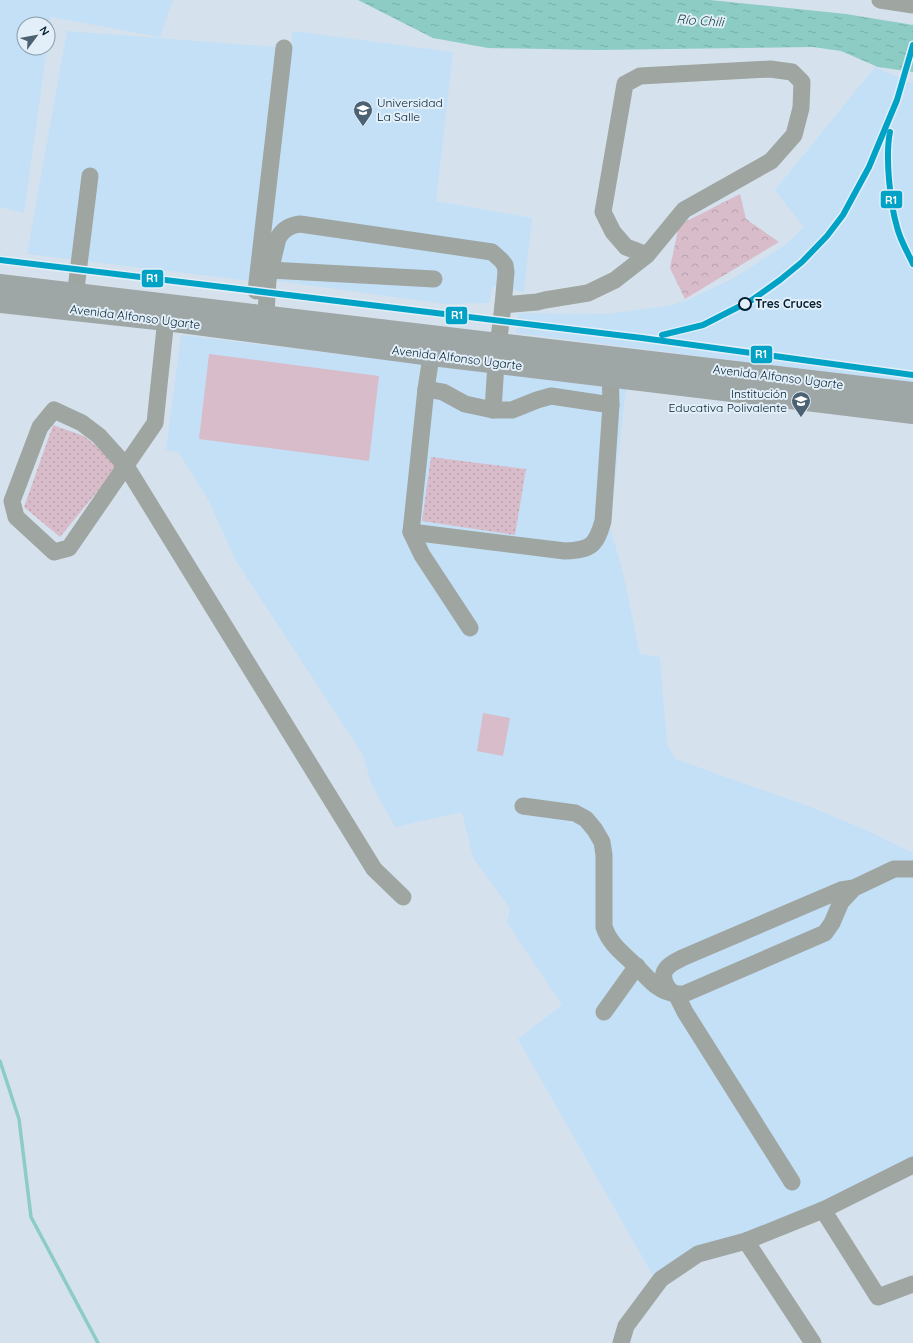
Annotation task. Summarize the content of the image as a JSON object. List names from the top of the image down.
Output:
{
  "streets": {
    "main road": ["Avenida Alfonso Ugarte"]
  },
  "water": ["Río Chili"],
  "places": {
    "school or university": ["Universidad La Salle", "Institución Educativa Polivalente"],
    "other": ["Tres Cruces"]
  },
  "lines": ["transit line R1"],
  "north": "top right"
}
